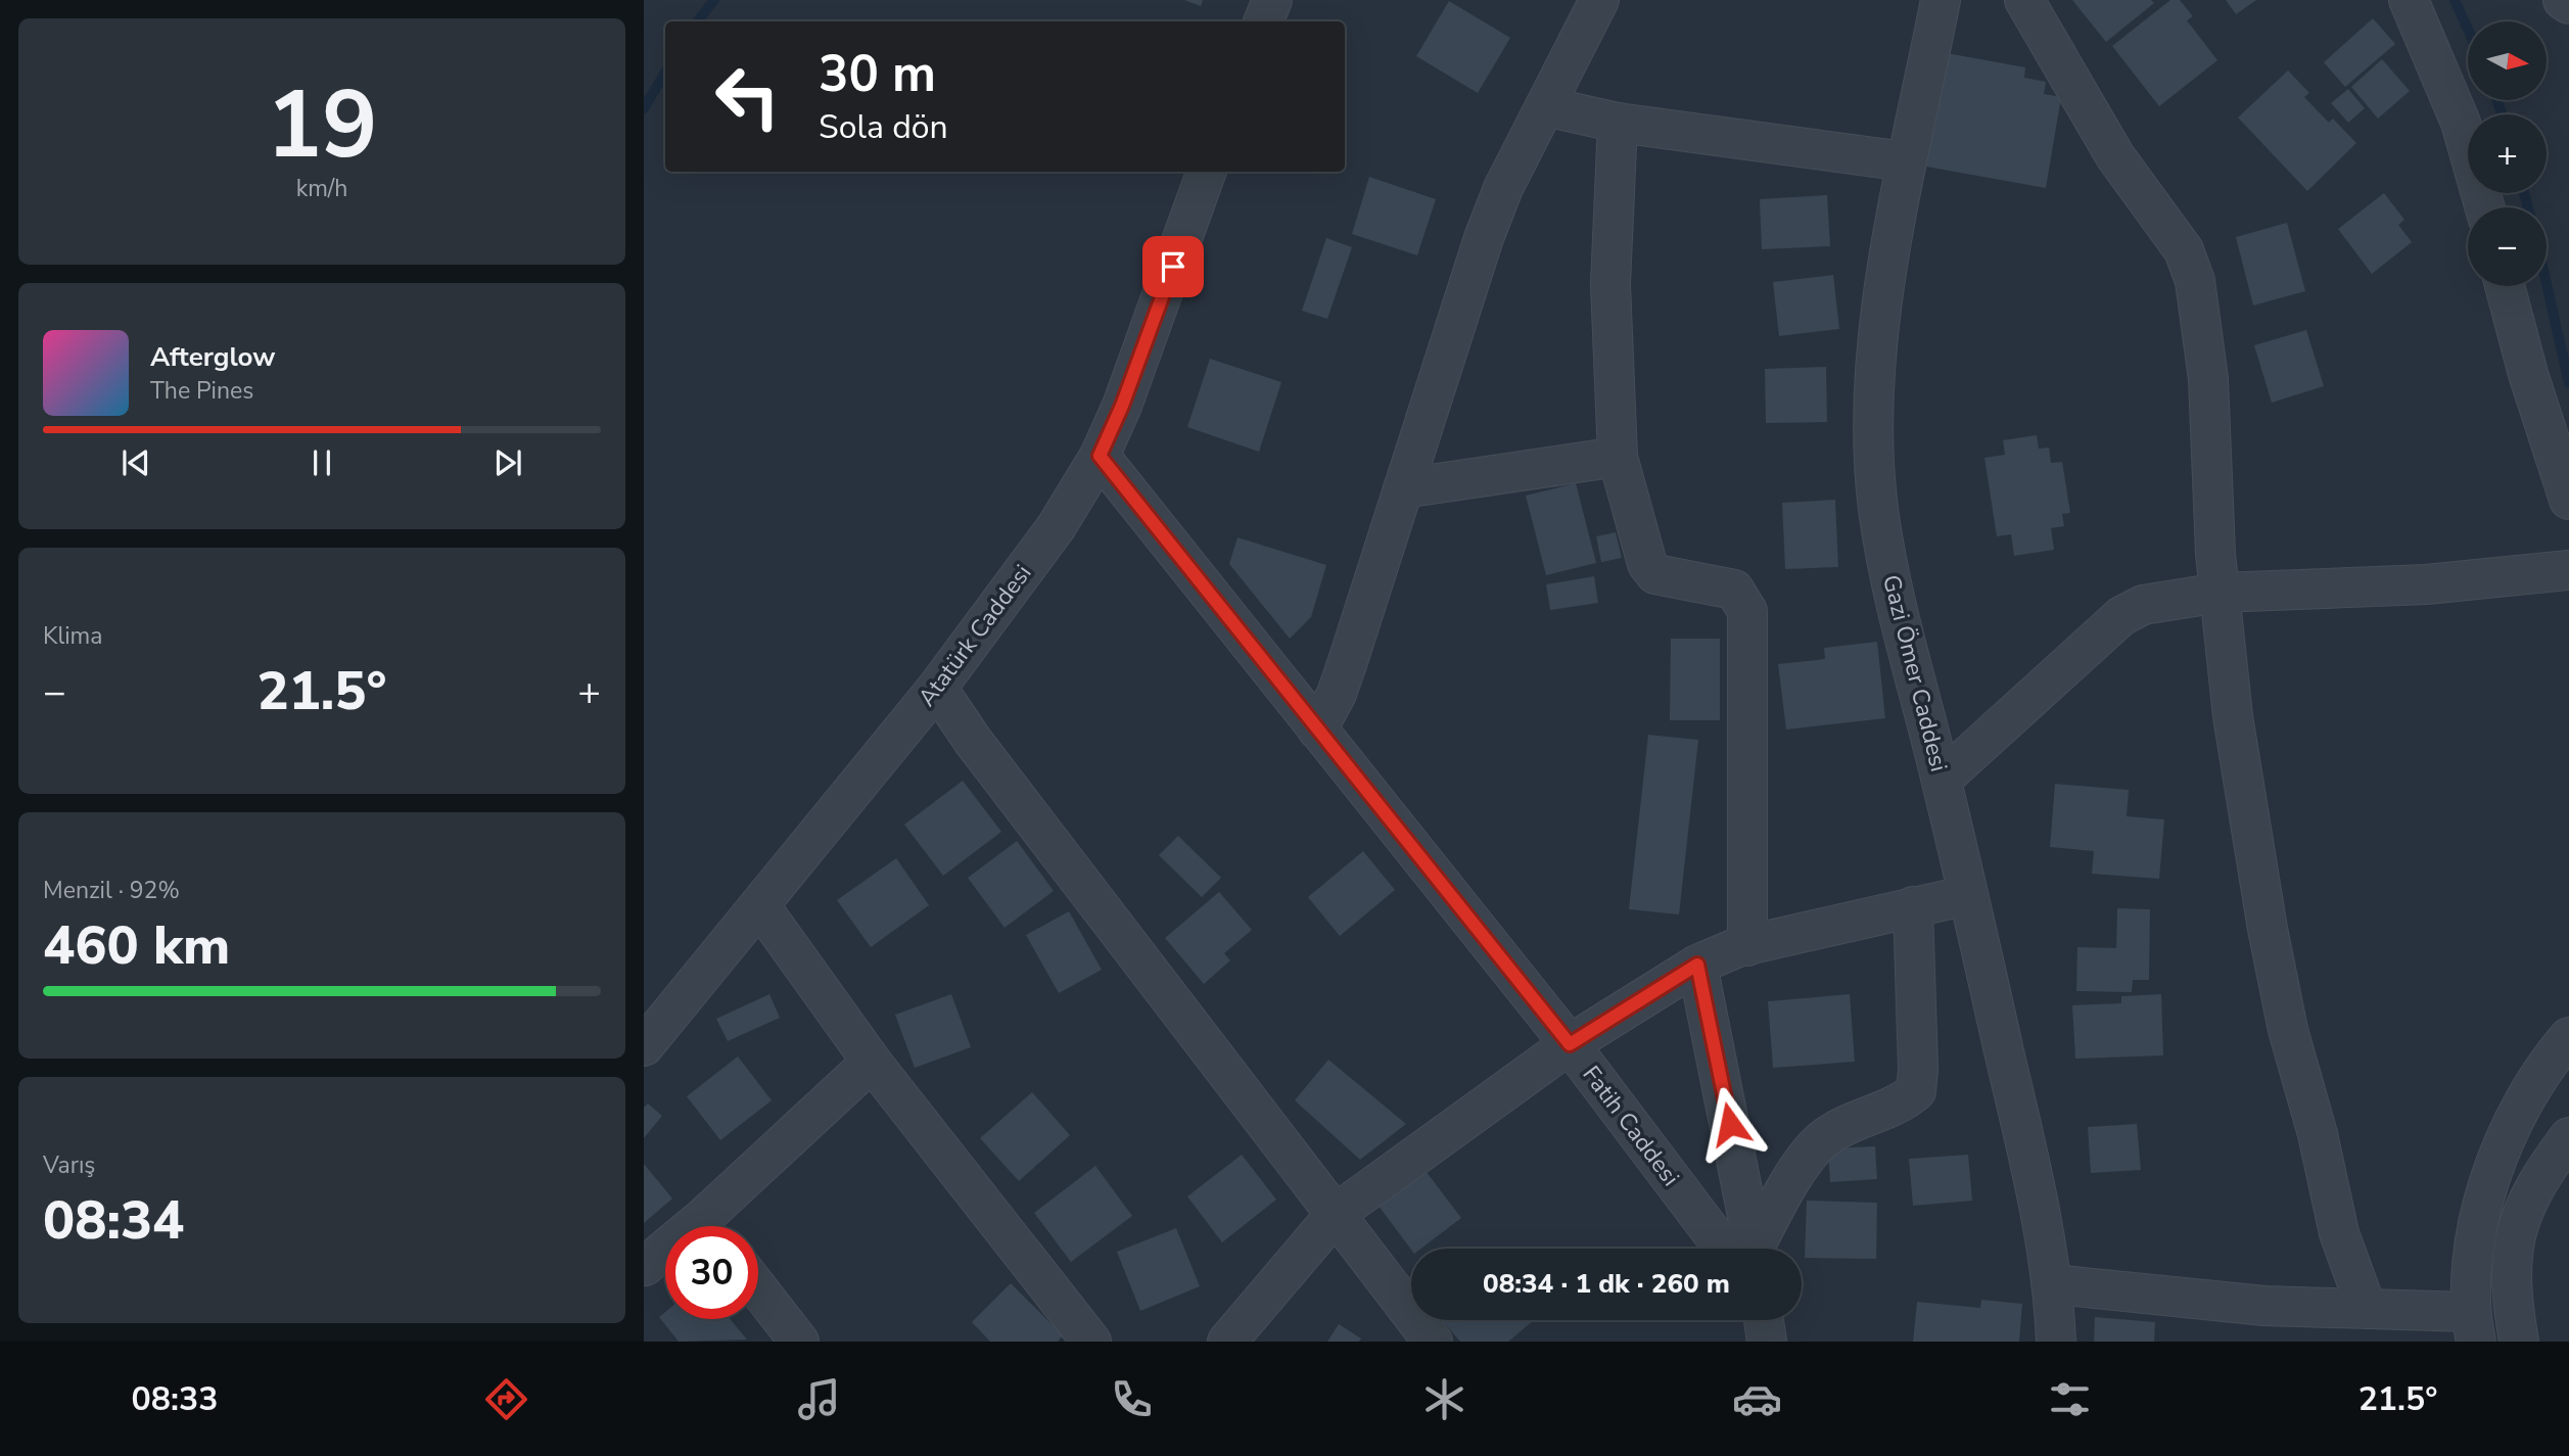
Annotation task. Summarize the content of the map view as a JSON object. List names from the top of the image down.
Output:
{
  "streets": {
    "street": ["Atatürk Caddesi", "Gazi Ömer Caddesi", "Fatih Caddesi"]
  },
  "crossings": [
    ["Atatürk Caddesi", "Fatih Caddesi"]
  ],
  "north": "right",
  "page": {
    "tile": [
      ["19", "km/h"],
      "Klima",
      ["Menzil · 92%", "460 km"],
      ["Varış", "08:34"]
    ],
    "map_buttons": ["+", "−"],
    "turn": ["30 m", "Sola dön"],
    "song": ["Afterglow", "The Pines"],
    "heat": ["−", "21.5°", "+"],
    "limit": "30",
    "trip": "08:34 · 1 dk · 260 m",
    "tabs": ["08:33", "21.5°"]
  }
}
